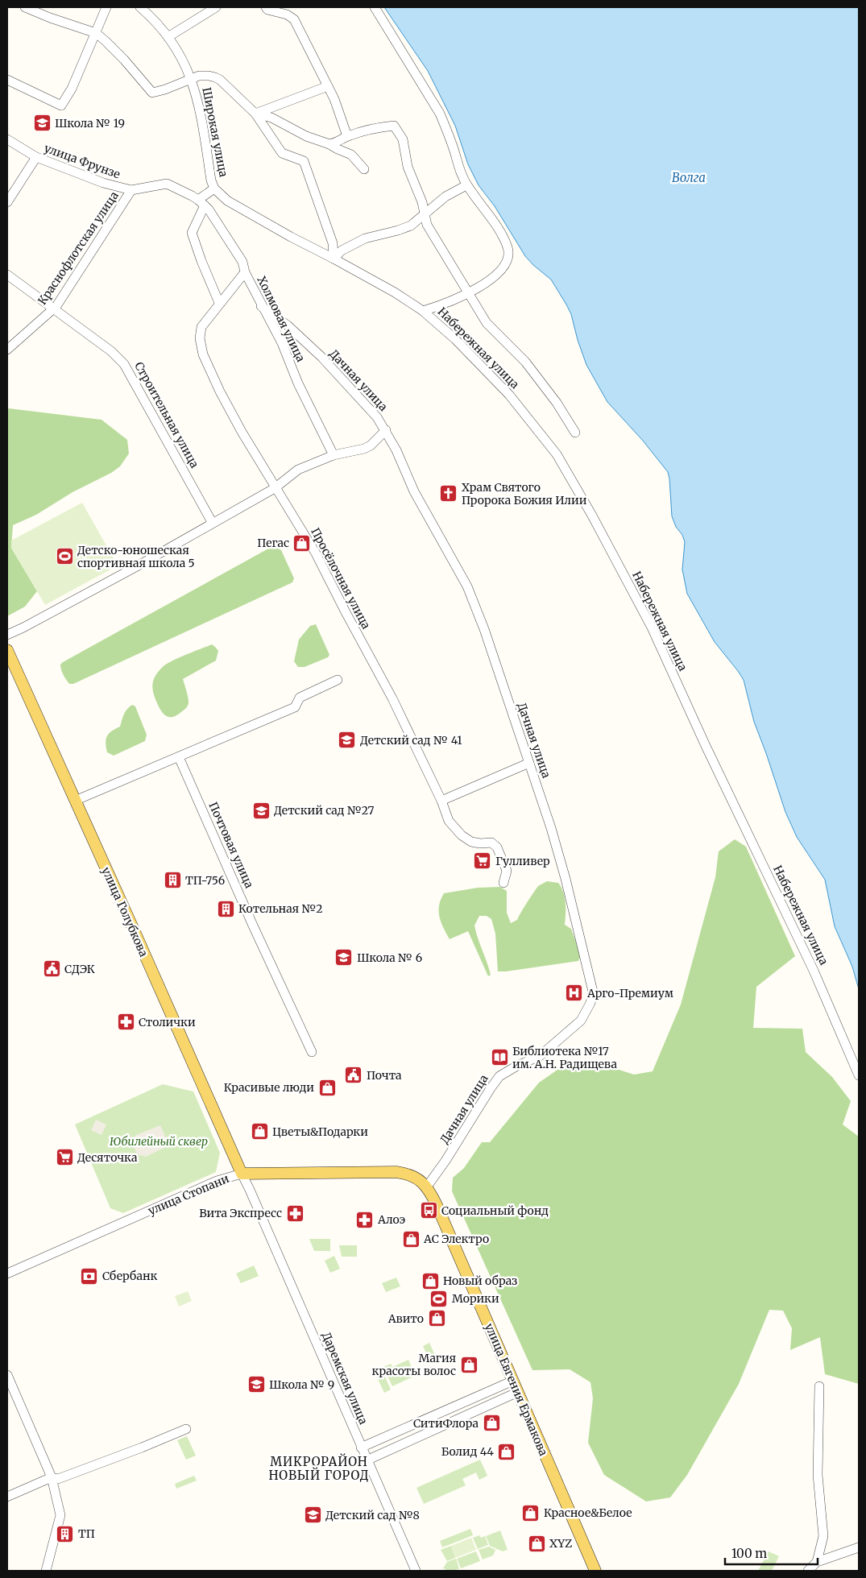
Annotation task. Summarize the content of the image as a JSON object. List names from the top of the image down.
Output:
{
  "streets": {
    "main road": ["улица Голубкова", "улица Стопани", "улица Евгения Ермакова"],
    "street": [
      "Широкая улица",
      "улица Фрунзе",
      "Краснофлотская улица",
      "Холмовая улица",
      "Набережная улица",
      "Дачная улица",
      "Строительная улица",
      "Просёлочная улица",
      "Почтовая улица",
      "Даремская улица"
    ]
  },
  "crossings": [
    ["Широкая улица", "Набережная улица"],
    ["улица Фрунзе", "Краснофлотская улица"],
    ["улица Фрунзе", "Холмовая улица"],
    ["Краснофлотская улица", "Строительная улица"],
    ["Холмовая улица", "Дачная улица"],
    ["Холмовая улица", "Просёлочная улица"],
    ["Дачная улица", "улица Стопани"],
    ["Дачная улица", "улица Евгения Ермакова"],
    ["улица Голубкова", "улица Стопани"],
    ["улица Голубкова", "Даремская улица"],
    ["улица Стопани", "Даремская улица"],
    ["улица Стопани", "улица Евгения Ермакова"]
  ],
  "districts": ["МИКРОРАЙОН НОВЫЙ ГОРОД"],
  "water": ["Волга"],
  "parks": ["Юбилейный сквер"],
  "places": {
    "school or university": [
      "Школа № 19",
      "Детский сад № 41",
      "Детский сад №27",
      "Школа № 6",
      "Школа № 9",
      "Детский сад №8"
    ],
    "church": ["Храм Святого Пророка Божия Илии"],
    "shop": [
      "Пегас",
      "Красивые люди",
      "Цветы&Подарки",
      "АС Электро",
      "Новый образ",
      "Авито",
      "Магия красоты волос",
      "СитиФлора",
      "Болид 44",
      "Красное&Белое",
      "XYZ"
    ],
    "sports": ["Детско-юношеская спортивная школа 5", "Морики"],
    "supermarket": ["Гулливер", "Десяточка"],
    "building": ["ТП-756", "Котельная №2", "ТП"],
    "public building": ["СДЭК", "Почта"],
    "hospital": ["Арго-Премиум"],
    "pharmacy": ["Столички", "Вита Экспресс", "Алоэ"],
    "library": ["Библиотека №17 им. А.Н. Радищева"],
    "bus stop": ["Социальный фонд"],
    "bank": ["Сбербанк"]
  },
  "scale_bar": "100 m"
}
